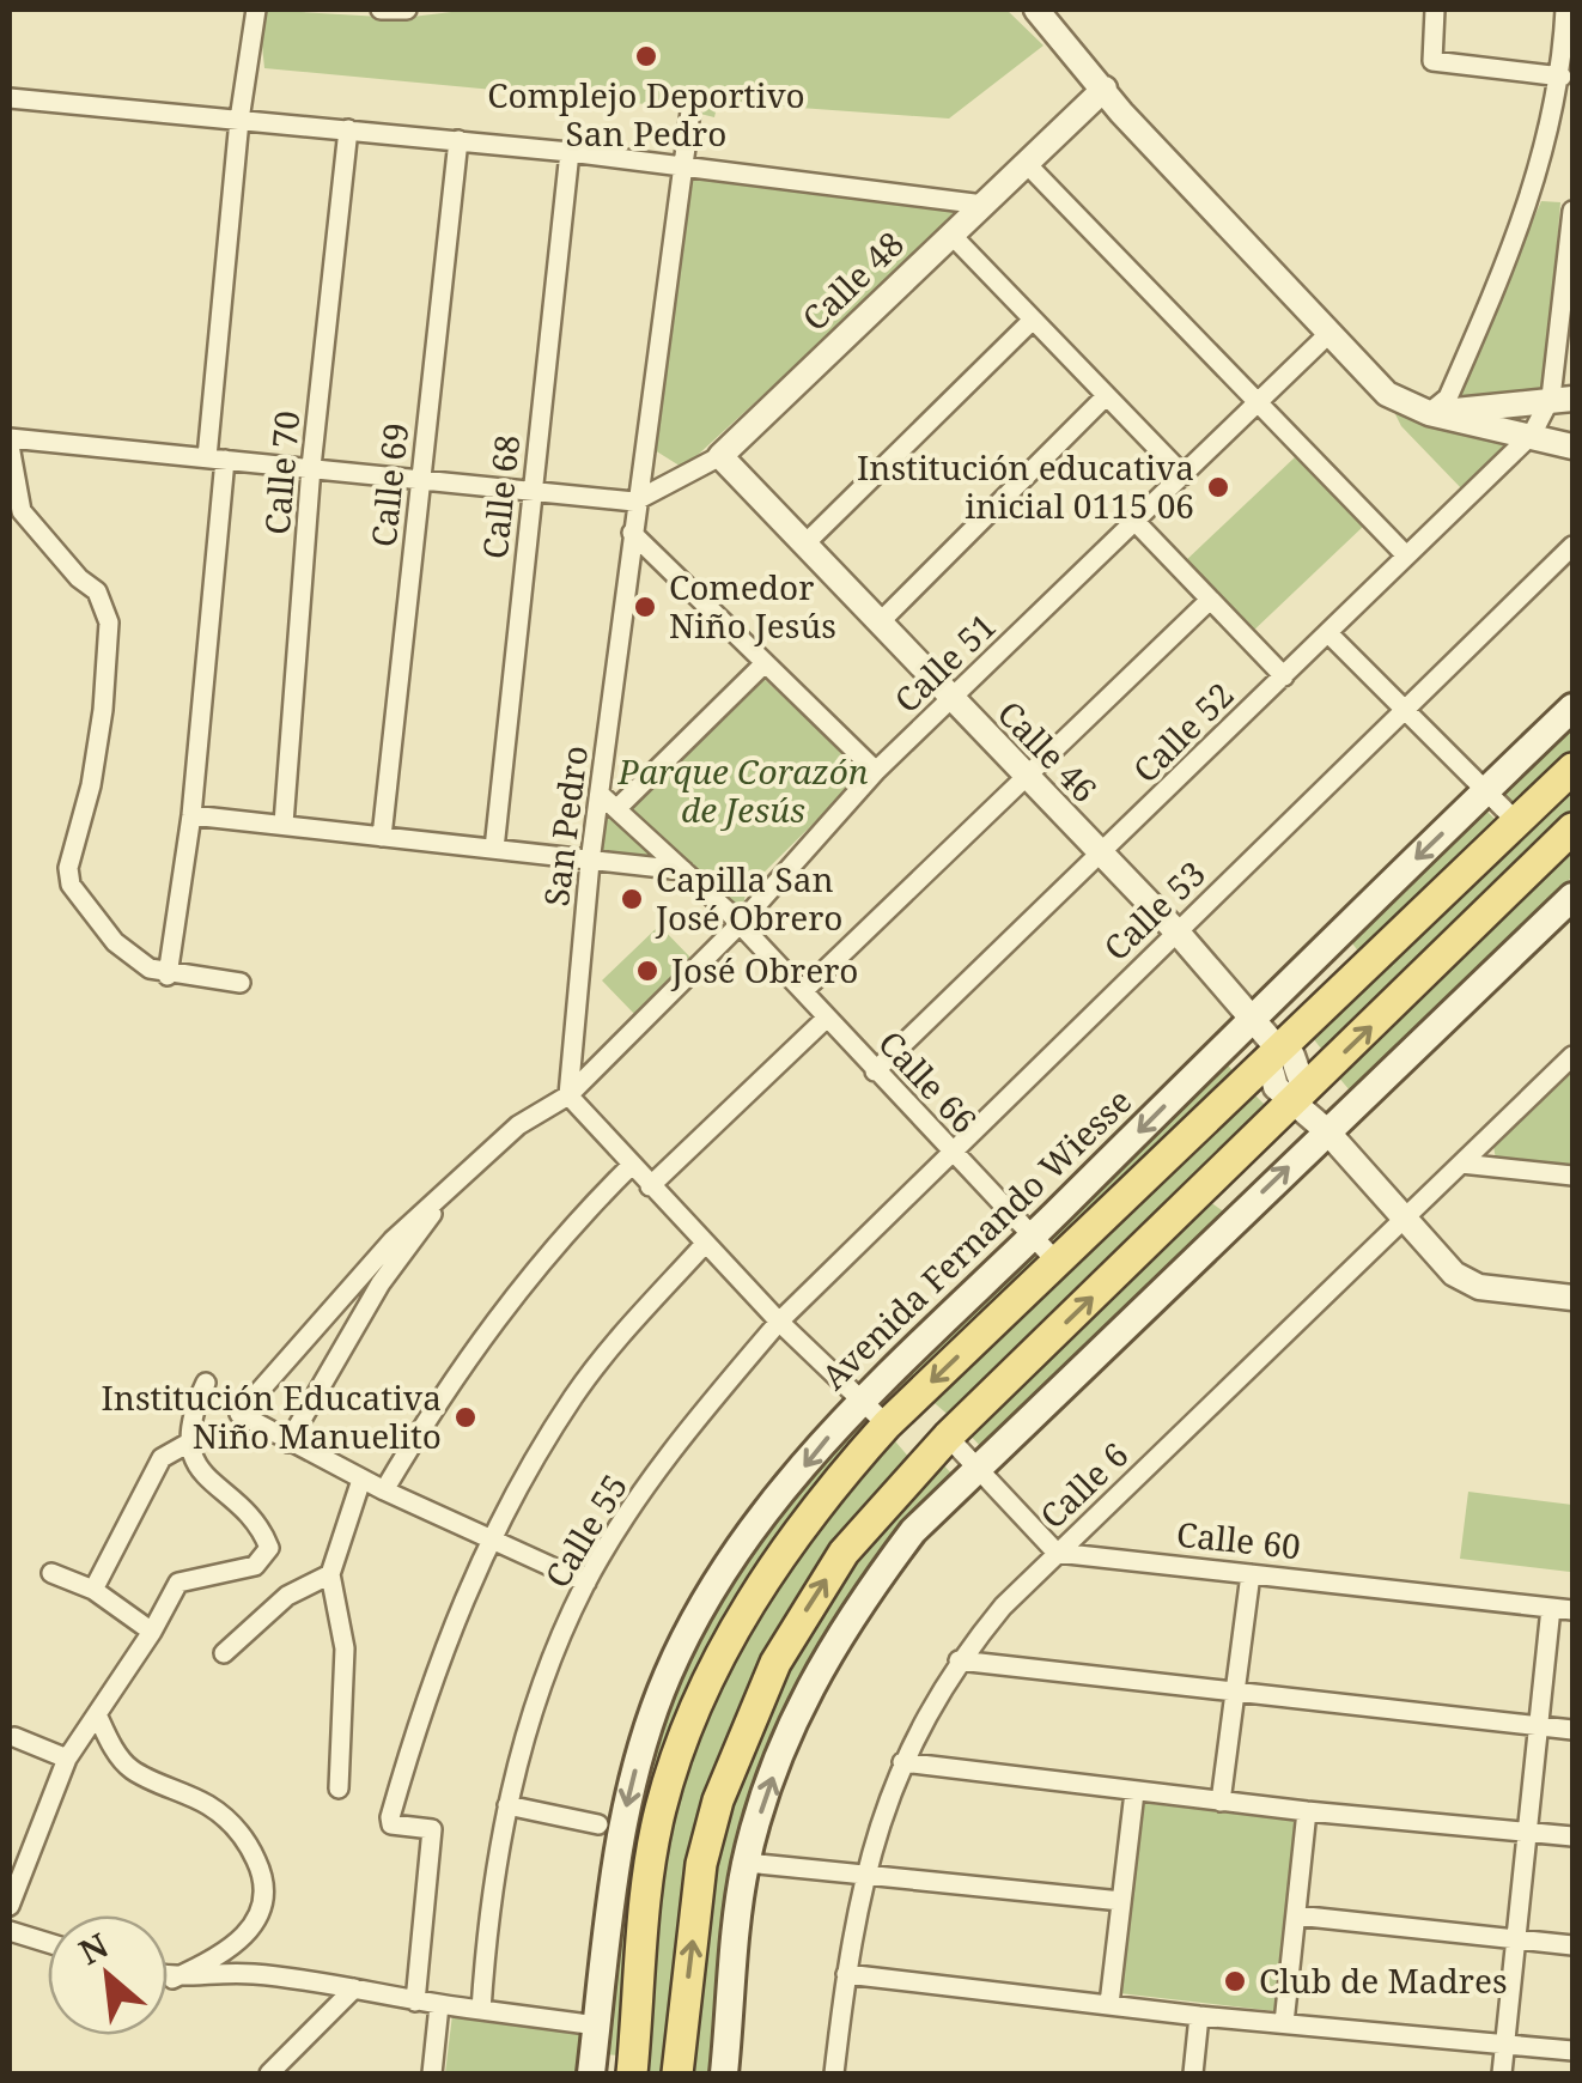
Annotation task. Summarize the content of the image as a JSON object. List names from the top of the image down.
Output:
{
  "streets": {
    "main road": ["Avenida Fernando Wiesse"],
    "street": [
      "Calle 48",
      "Calle 70",
      "Calle 69",
      "Calle 68",
      "Calle 51",
      "Calle 52",
      "Calle 46",
      "San Pedro",
      "Calle 53",
      "Calle 66",
      "Calle 6",
      "Calle 55",
      "Calle 60"
    ]
  },
  "crossings": [
    ["Calle 48", "Calle 46"],
    ["Calle 48", "San Pedro"],
    ["Calle 51", "Calle 46"],
    ["Calle 51", "San Pedro"],
    ["Calle 51", "Calle 66"],
    ["Calle 52", "Calle 46"],
    ["Calle 52", "Calle 66"],
    ["Calle 46", "Calle 53"],
    ["Calle 46", "Avenida Fernando Wiesse"],
    ["San Pedro", "Calle 66"],
    ["Calle 53", "Calle 66"],
    ["Calle 53", "Calle 55"],
    ["Calle 66", "Avenida Fernando Wiesse"],
    ["Calle 6", "Calle 60"]
  ],
  "parks": ["Parque Corazón de Jesús"],
  "places": [
    "Complejo Deportivo San Pedro",
    "Institución educativa inicial 0115 06",
    "Comedor Niño Jesús",
    "Capilla San José Obrero",
    "José Obrero",
    "Institución Educativa Niño Manuelito",
    "Club de Madres"
  ],
  "north": "top left"
}
